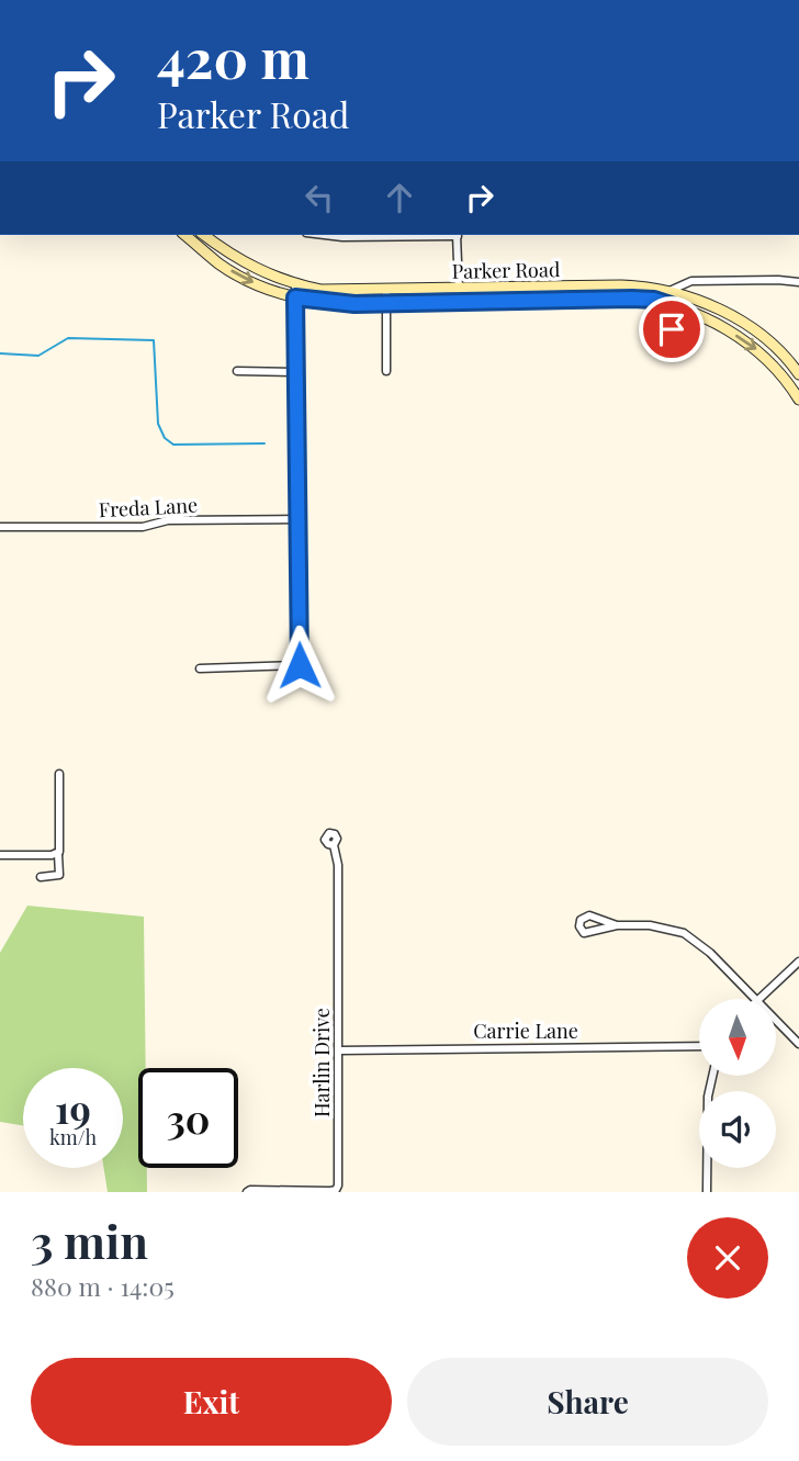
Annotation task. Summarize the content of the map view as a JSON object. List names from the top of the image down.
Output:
{
  "streets": {
    "main road": ["Parker Road"],
    "street": ["Freda Lane", "Carrie Lane", "Harlin Drive"]
  },
  "crossings": [
    ["Carrie Lane", "Harlin Drive"]
  ],
  "north": "bottom",
  "page": {
    "turn": ["420 m", "Parker Road"],
    "speed": "19 km/h",
    "limit": "30",
    "heading": ["3 min", "880 m · 14:05"],
    "buttons": ["Exit", "Share"]
  }
}
